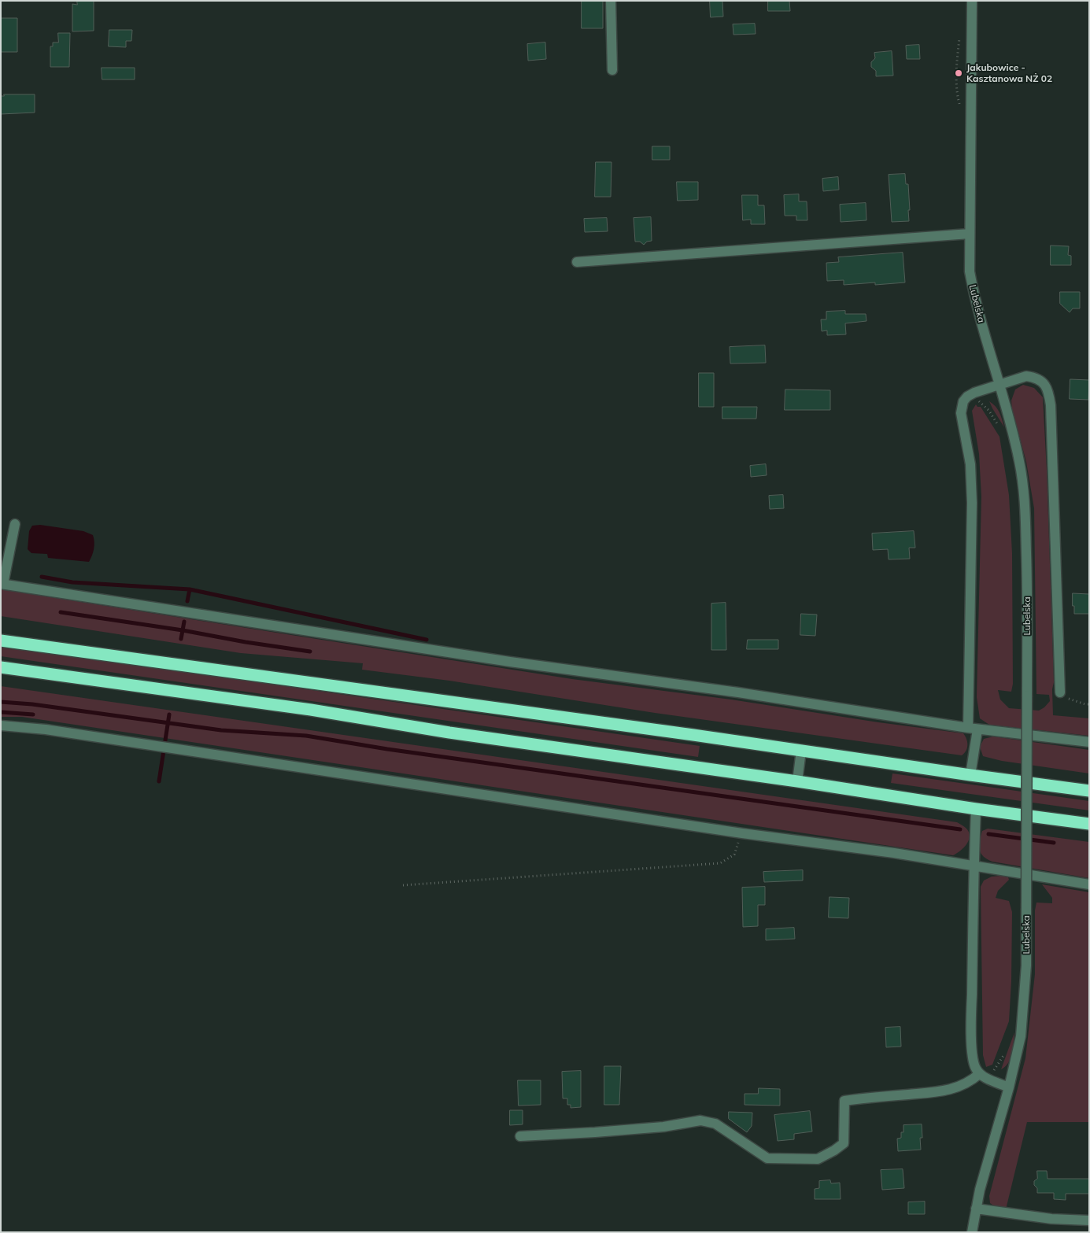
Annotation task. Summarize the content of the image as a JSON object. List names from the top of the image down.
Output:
{
  "streets": {
    "street": ["Lubelska"]
  },
  "places": ["Jakubowice - Kasztanowa NŻ 02"]
}
